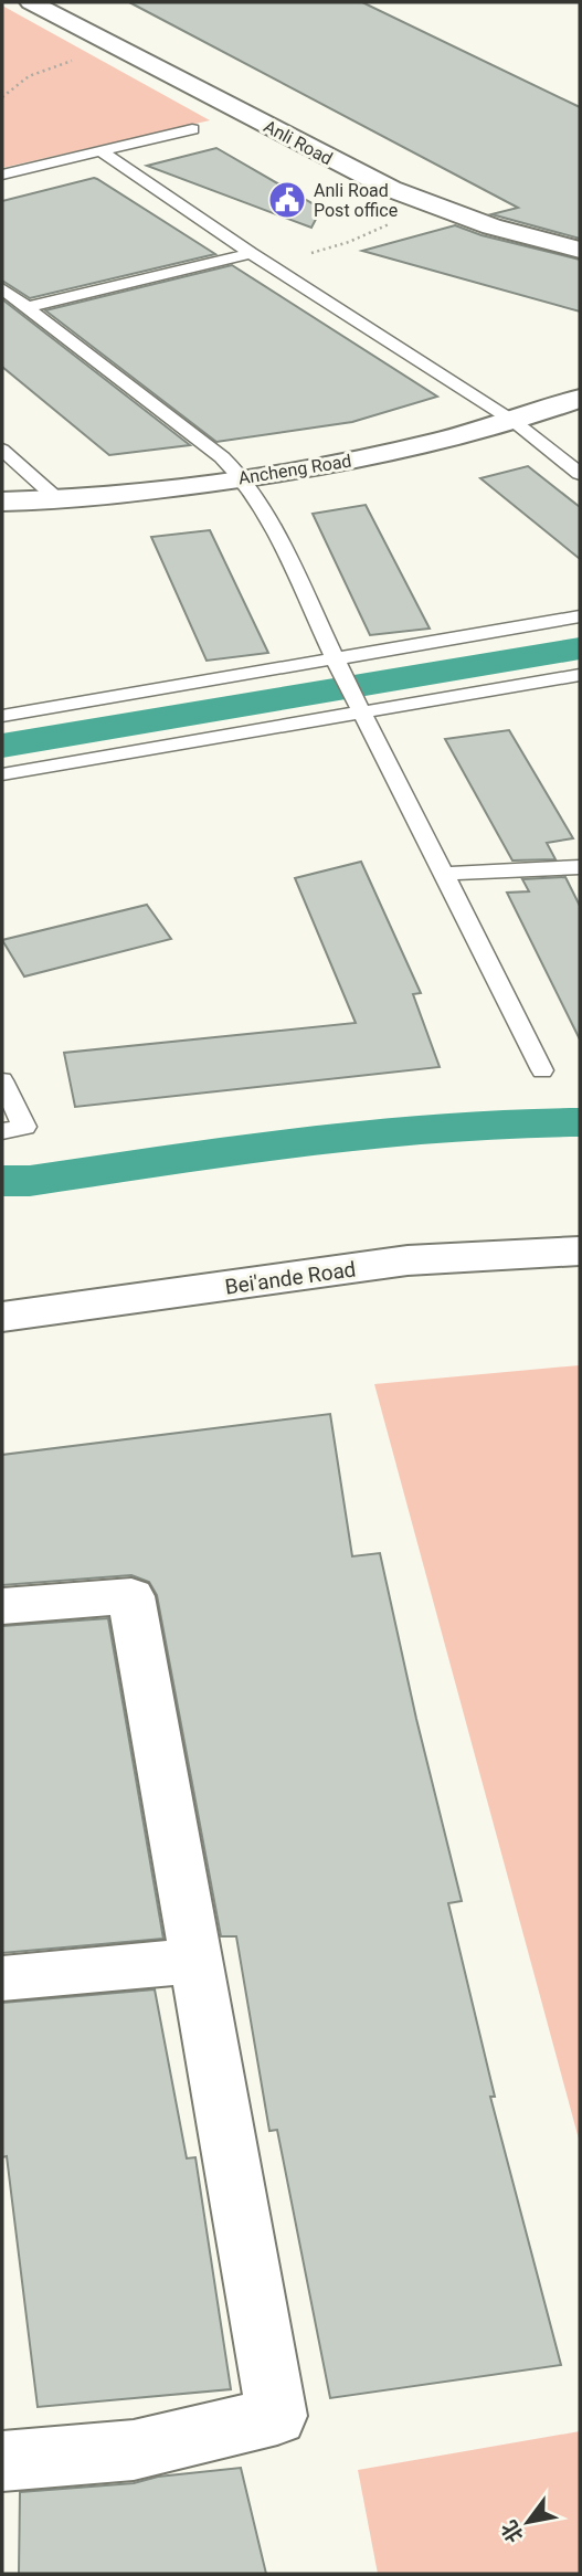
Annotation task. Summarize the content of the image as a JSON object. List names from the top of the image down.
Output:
{
  "streets": {
    "street": ["Anli Road", "Ancheng Road", "Bei'ande Road"]
  },
  "places": {
    "public building": ["Anli Road Post office"]
  },
  "north": "bottom left"
}
